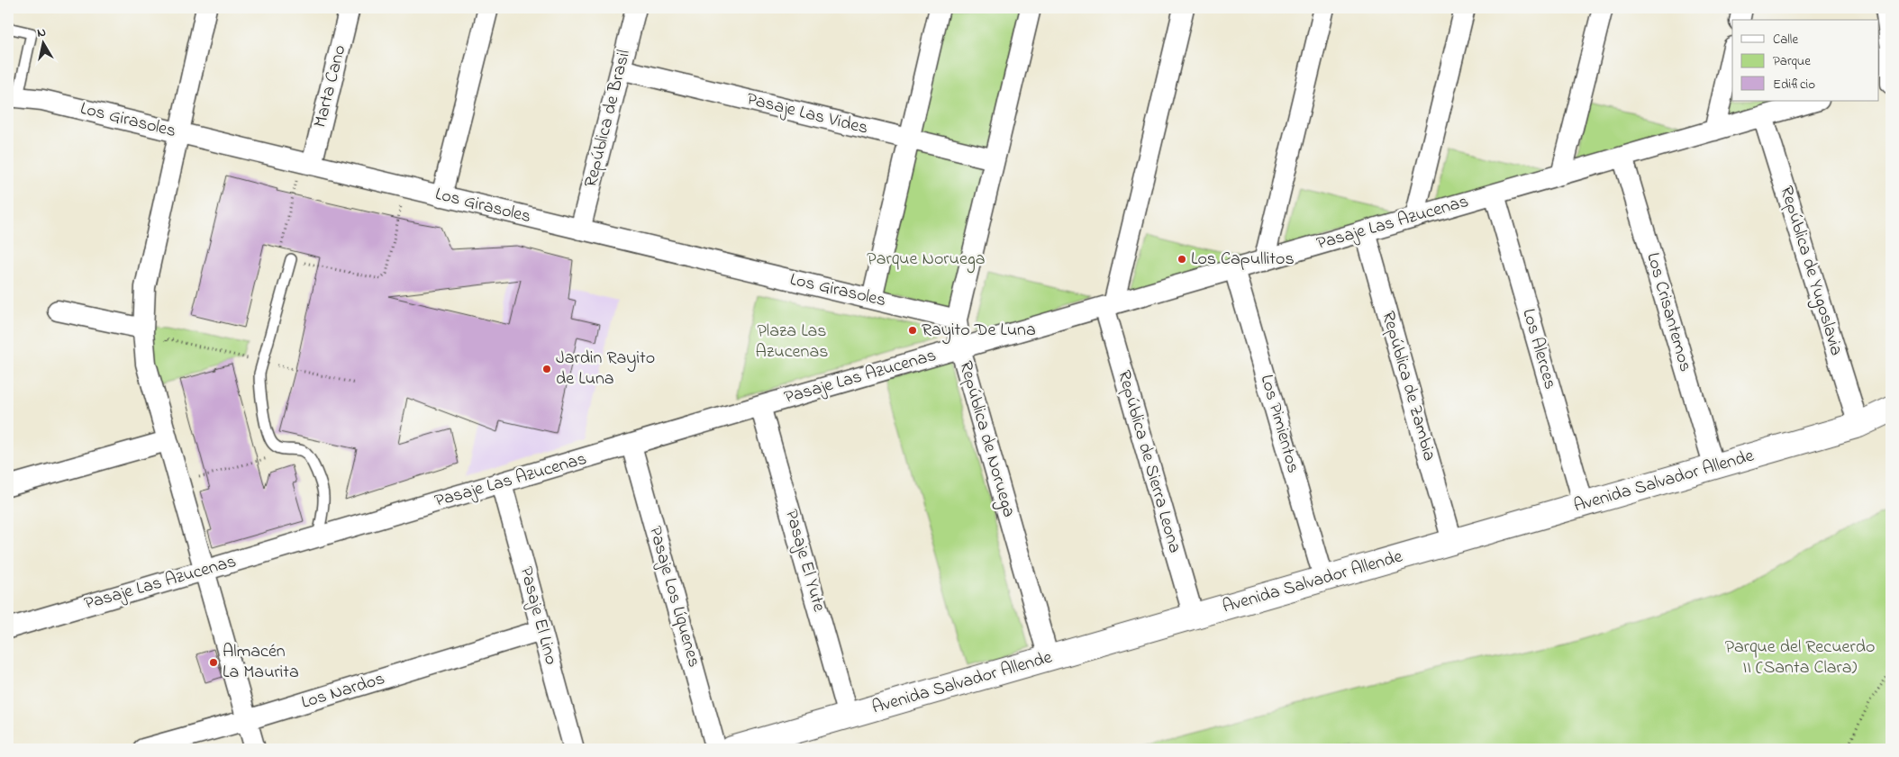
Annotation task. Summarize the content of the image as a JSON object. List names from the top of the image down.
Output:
{
  "streets": {
    "street": [
      "Marta Cano",
      "Pasaje Las Vides",
      "República de Brasil",
      "Los Girasoles",
      "Pasaje Las Azucenas",
      "República de Yugoslavia",
      "Los Crisantemos",
      "Los Alerces",
      "República de Zambia",
      "Los Pimientos",
      "República de Noruega",
      "República de Sierra Leona",
      "Avenida Salvador Allende",
      "Pasaje El Yute",
      "Pasaje Los Líquenes",
      "Pasaje El Lino",
      "Los Nardos"
    ]
  },
  "crossings": [
    ["Marta Cano", "Los Girasoles"],
    ["Pasaje Las Vides", "República de Brasil"],
    ["Pasaje Las Vides", "República de Noruega"],
    ["República de Brasil", "Los Girasoles"],
    ["Los Girasoles", "República de Noruega"],
    ["Pasaje Las Azucenas", "República de Yugoslavia"],
    ["Pasaje Las Azucenas", "Los Crisantemos"],
    ["Pasaje Las Azucenas", "Los Alerces"],
    ["Pasaje Las Azucenas", "República de Zambia"],
    ["Pasaje Las Azucenas", "Los Pimientos"],
    ["Pasaje Las Azucenas", "República de Noruega"],
    ["Pasaje Las Azucenas", "República de Sierra Leona"],
    ["Pasaje Las Azucenas", "Pasaje El Yute"],
    ["Pasaje Las Azucenas", "Pasaje Los Líquenes"],
    ["Pasaje Las Azucenas", "Pasaje El Lino"],
    ["República de Yugoslavia", "Avenida Salvador Allende"],
    ["Los Crisantemos", "Avenida Salvador Allende"],
    ["Los Alerces", "Avenida Salvador Allende"],
    ["República de Zambia", "Avenida Salvador Allende"],
    ["Los Pimientos", "Avenida Salvador Allende"],
    ["República de Noruega", "Avenida Salvador Allende"],
    ["República de Sierra Leona", "Avenida Salvador Allende"],
    ["Avenida Salvador Allende", "Pasaje El Yute"],
    ["Pasaje El Lino", "Los Nardos"]
  ],
  "parks": ["Parque Noruega", "Plaza Las Azucenas", "Parque del Recuerdo II (Santa Clara)"],
  "places": [
    "Los Capullitos",
    "Rayito De Luna",
    "Jardin Rayito de Luna",
    "Almacén La Maurita"
  ],
  "legend": ["Calle", "Parque", "Edificio"],
  "north": "top"
}
